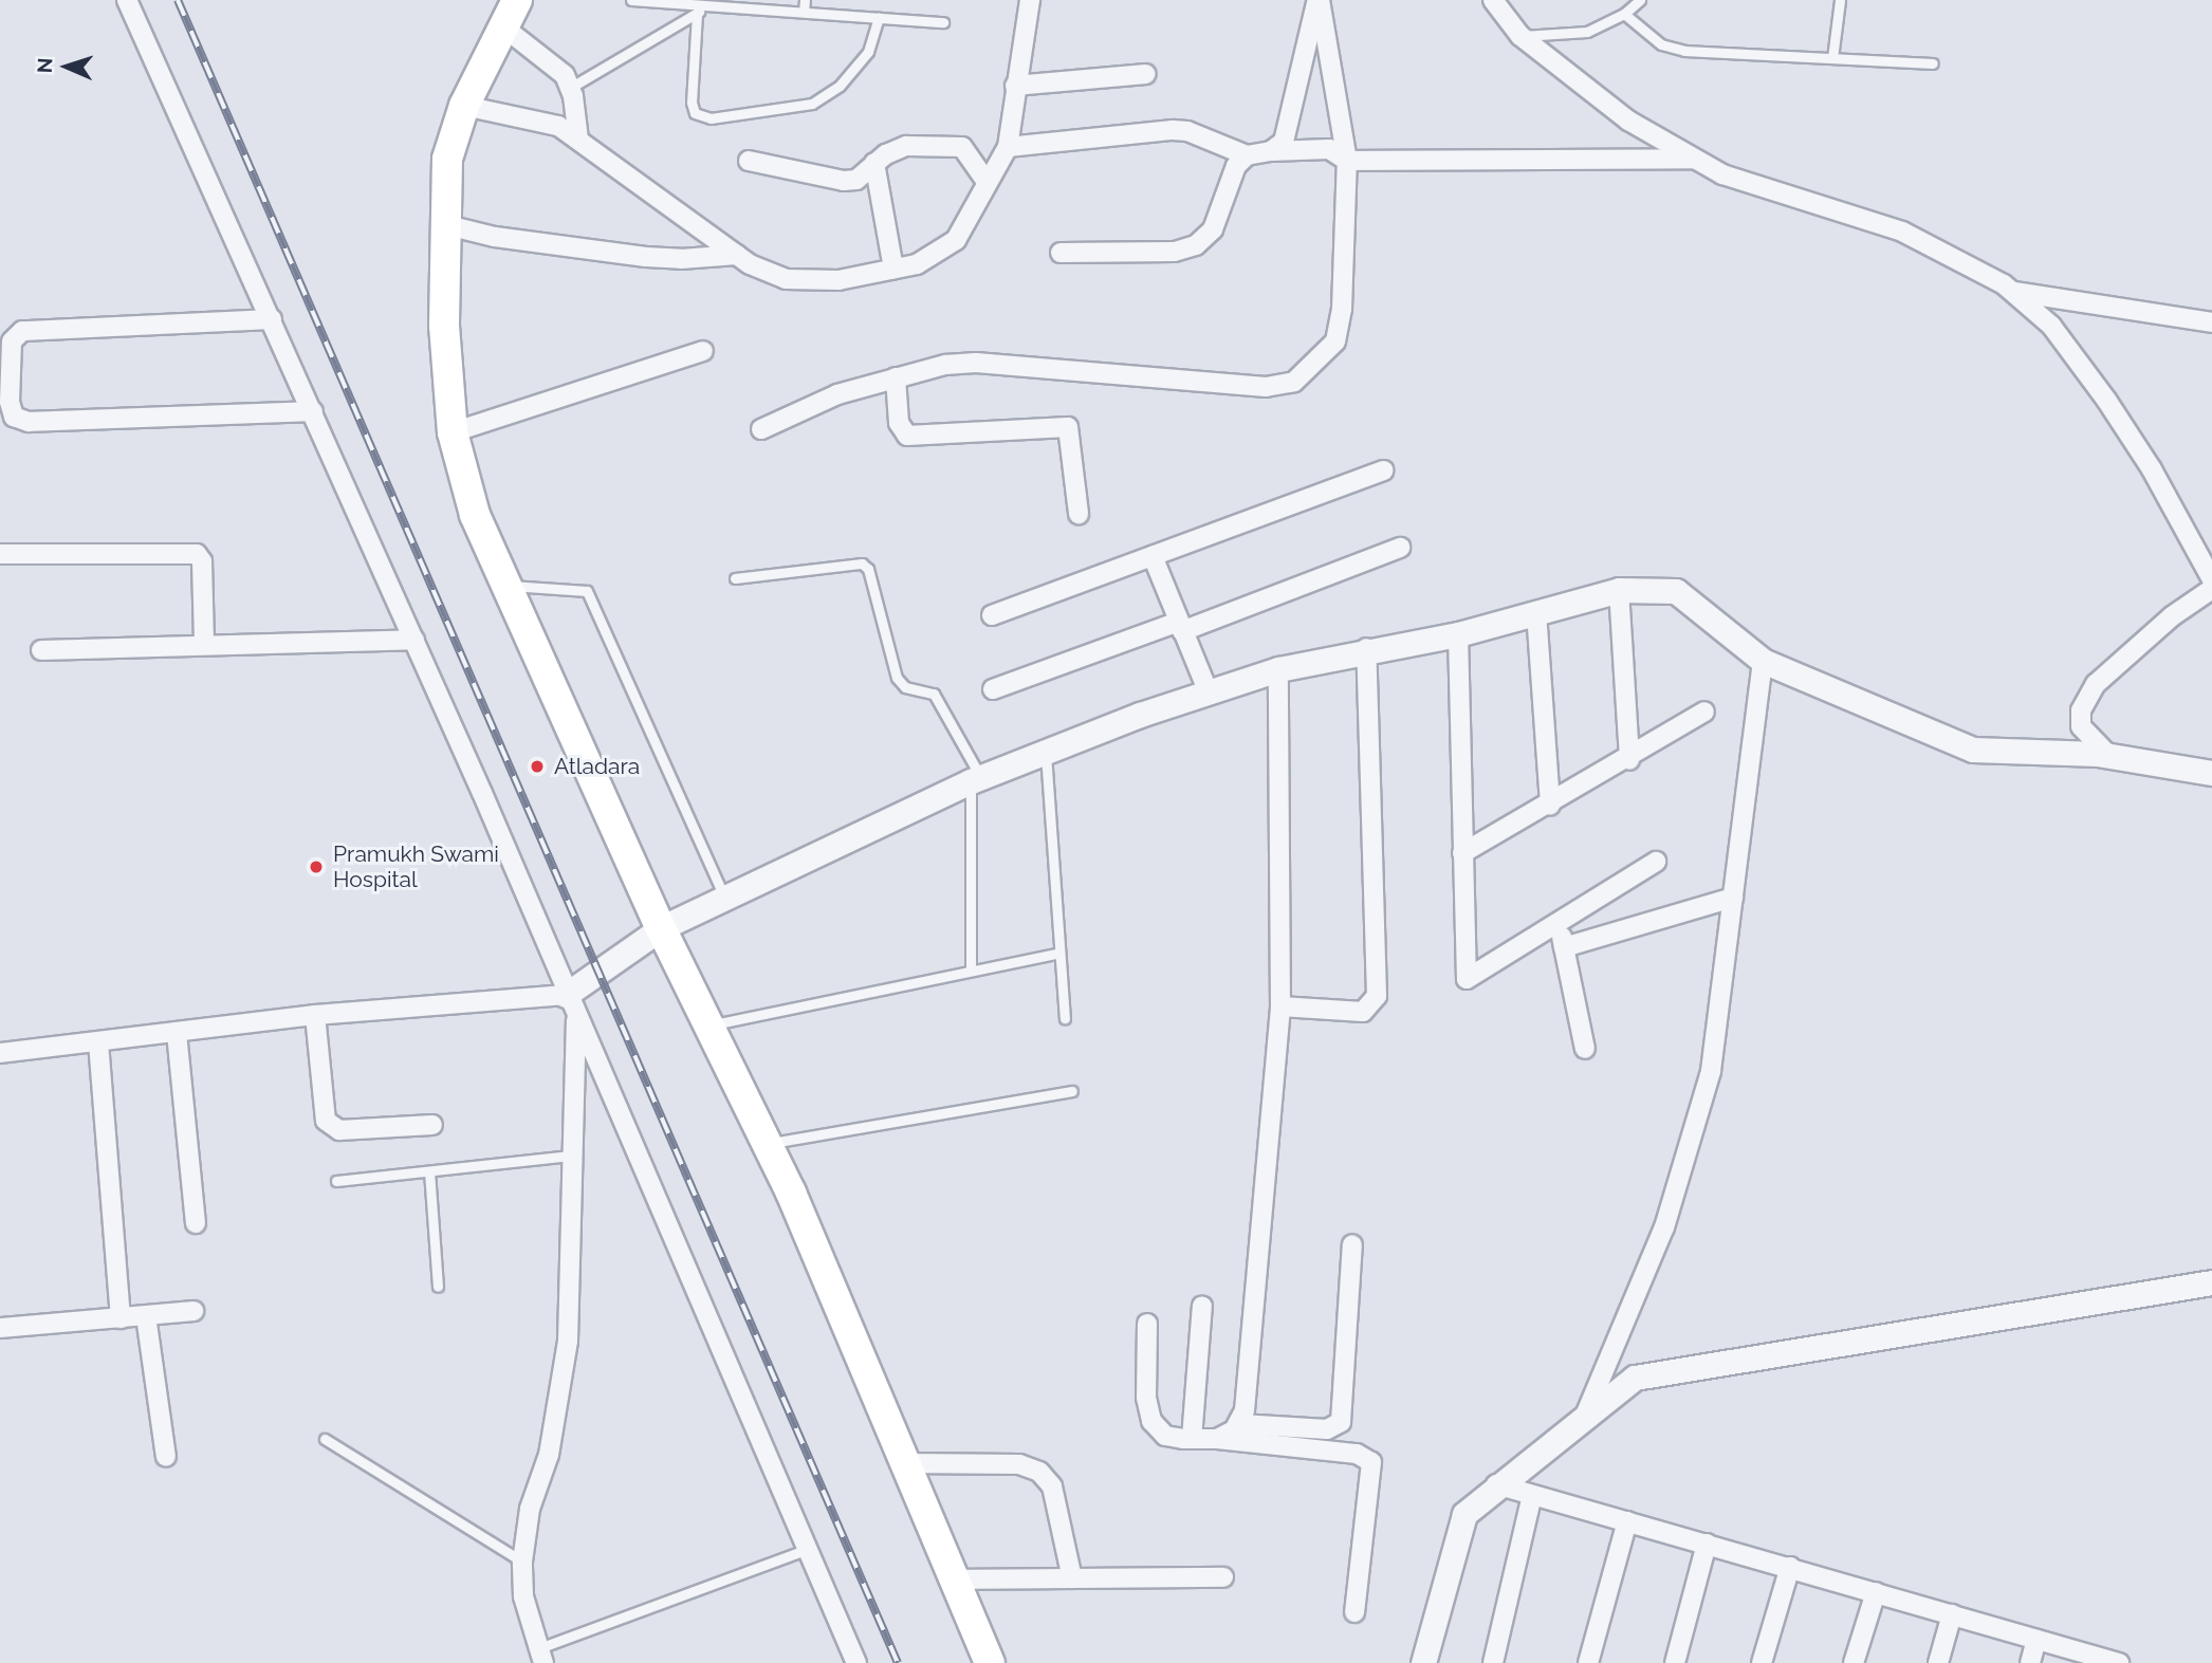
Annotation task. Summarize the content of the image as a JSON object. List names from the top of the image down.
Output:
{
  "places": ["Atladara", "Pramukh Swami Hospital"],
  "north": "left"
}
